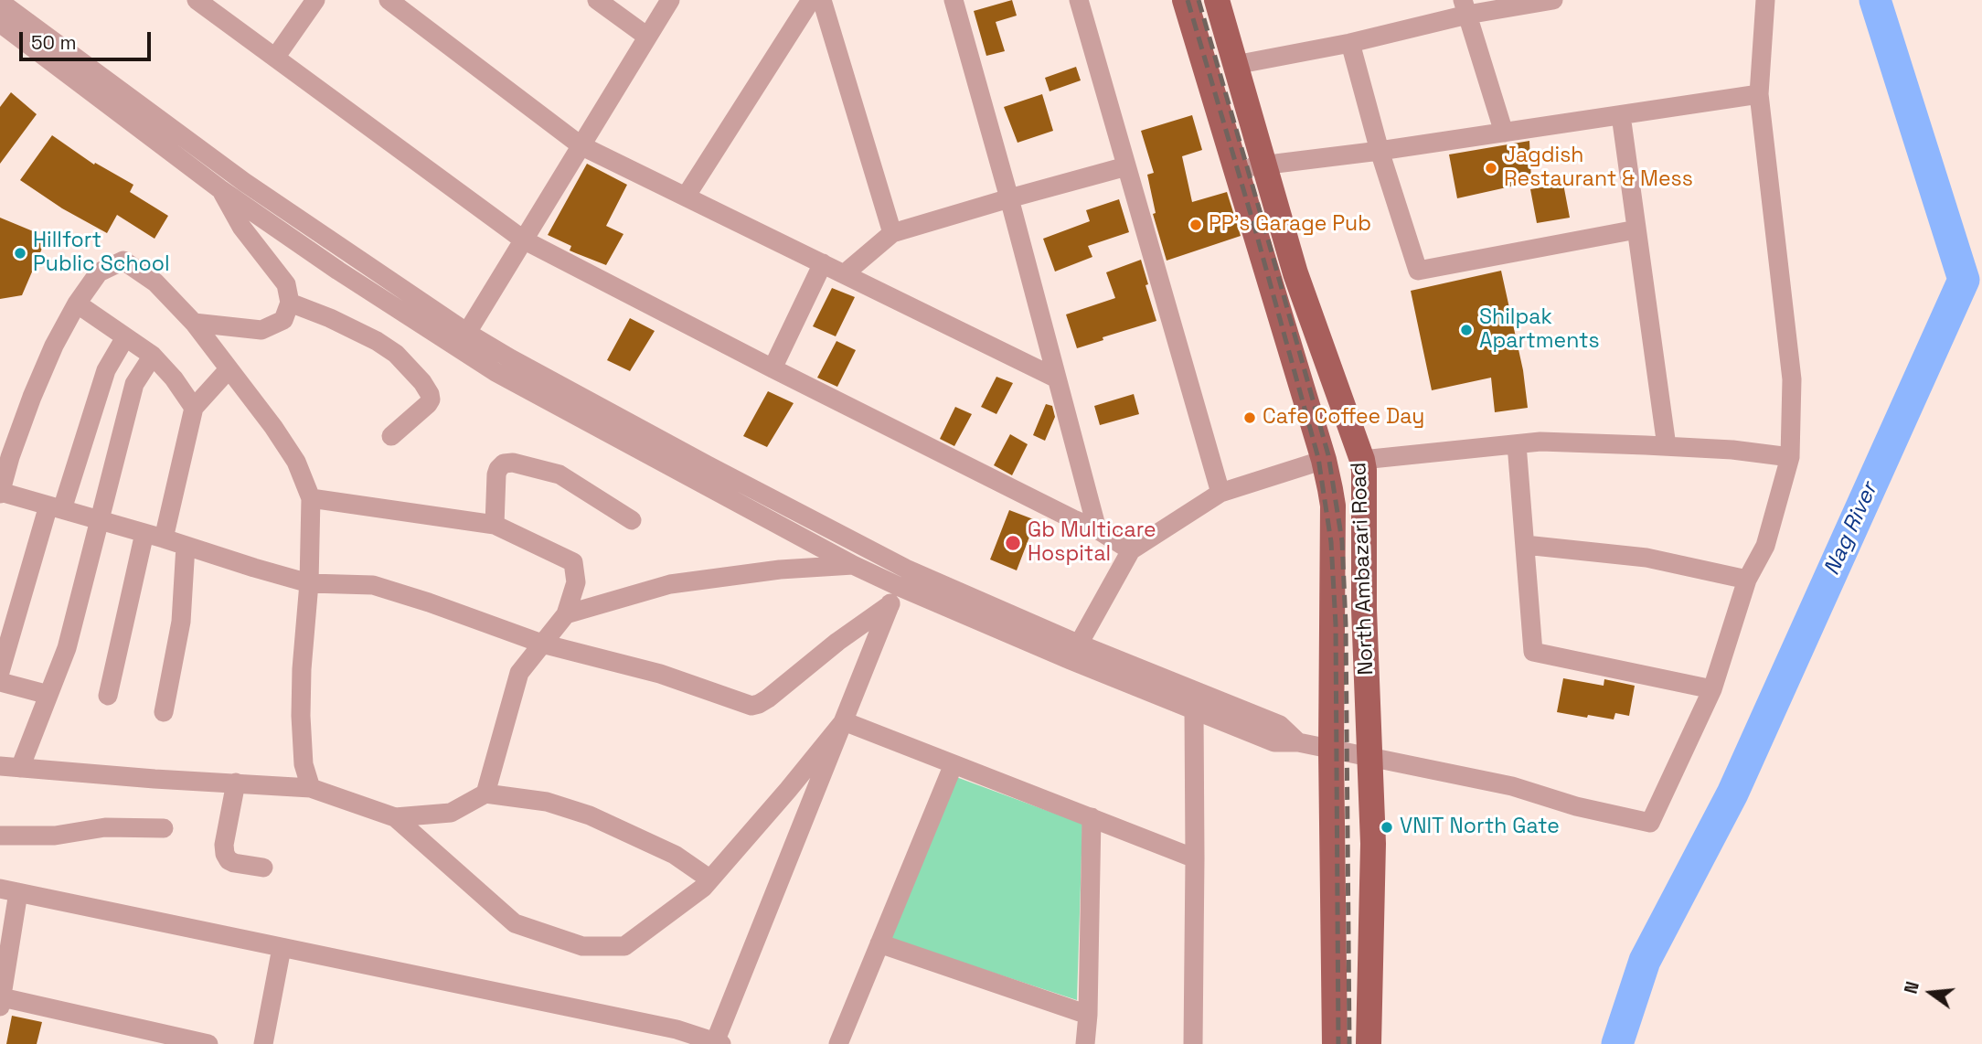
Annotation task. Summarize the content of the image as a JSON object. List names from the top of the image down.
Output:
{
  "streets": {
    "main road": ["North Ambazari Road"]
  },
  "water": ["Nag River"],
  "places": [
    "Jagdish Restaurant & Mess",
    "PP's Garage Pub",
    "Hillfort Public School",
    "Shilpak Apartments",
    "Cafe Coffee Day",
    "Gb Multicare Hospital",
    "VNIT North Gate"
  ],
  "scale_bar": "50 m",
  "north": "left"
}
